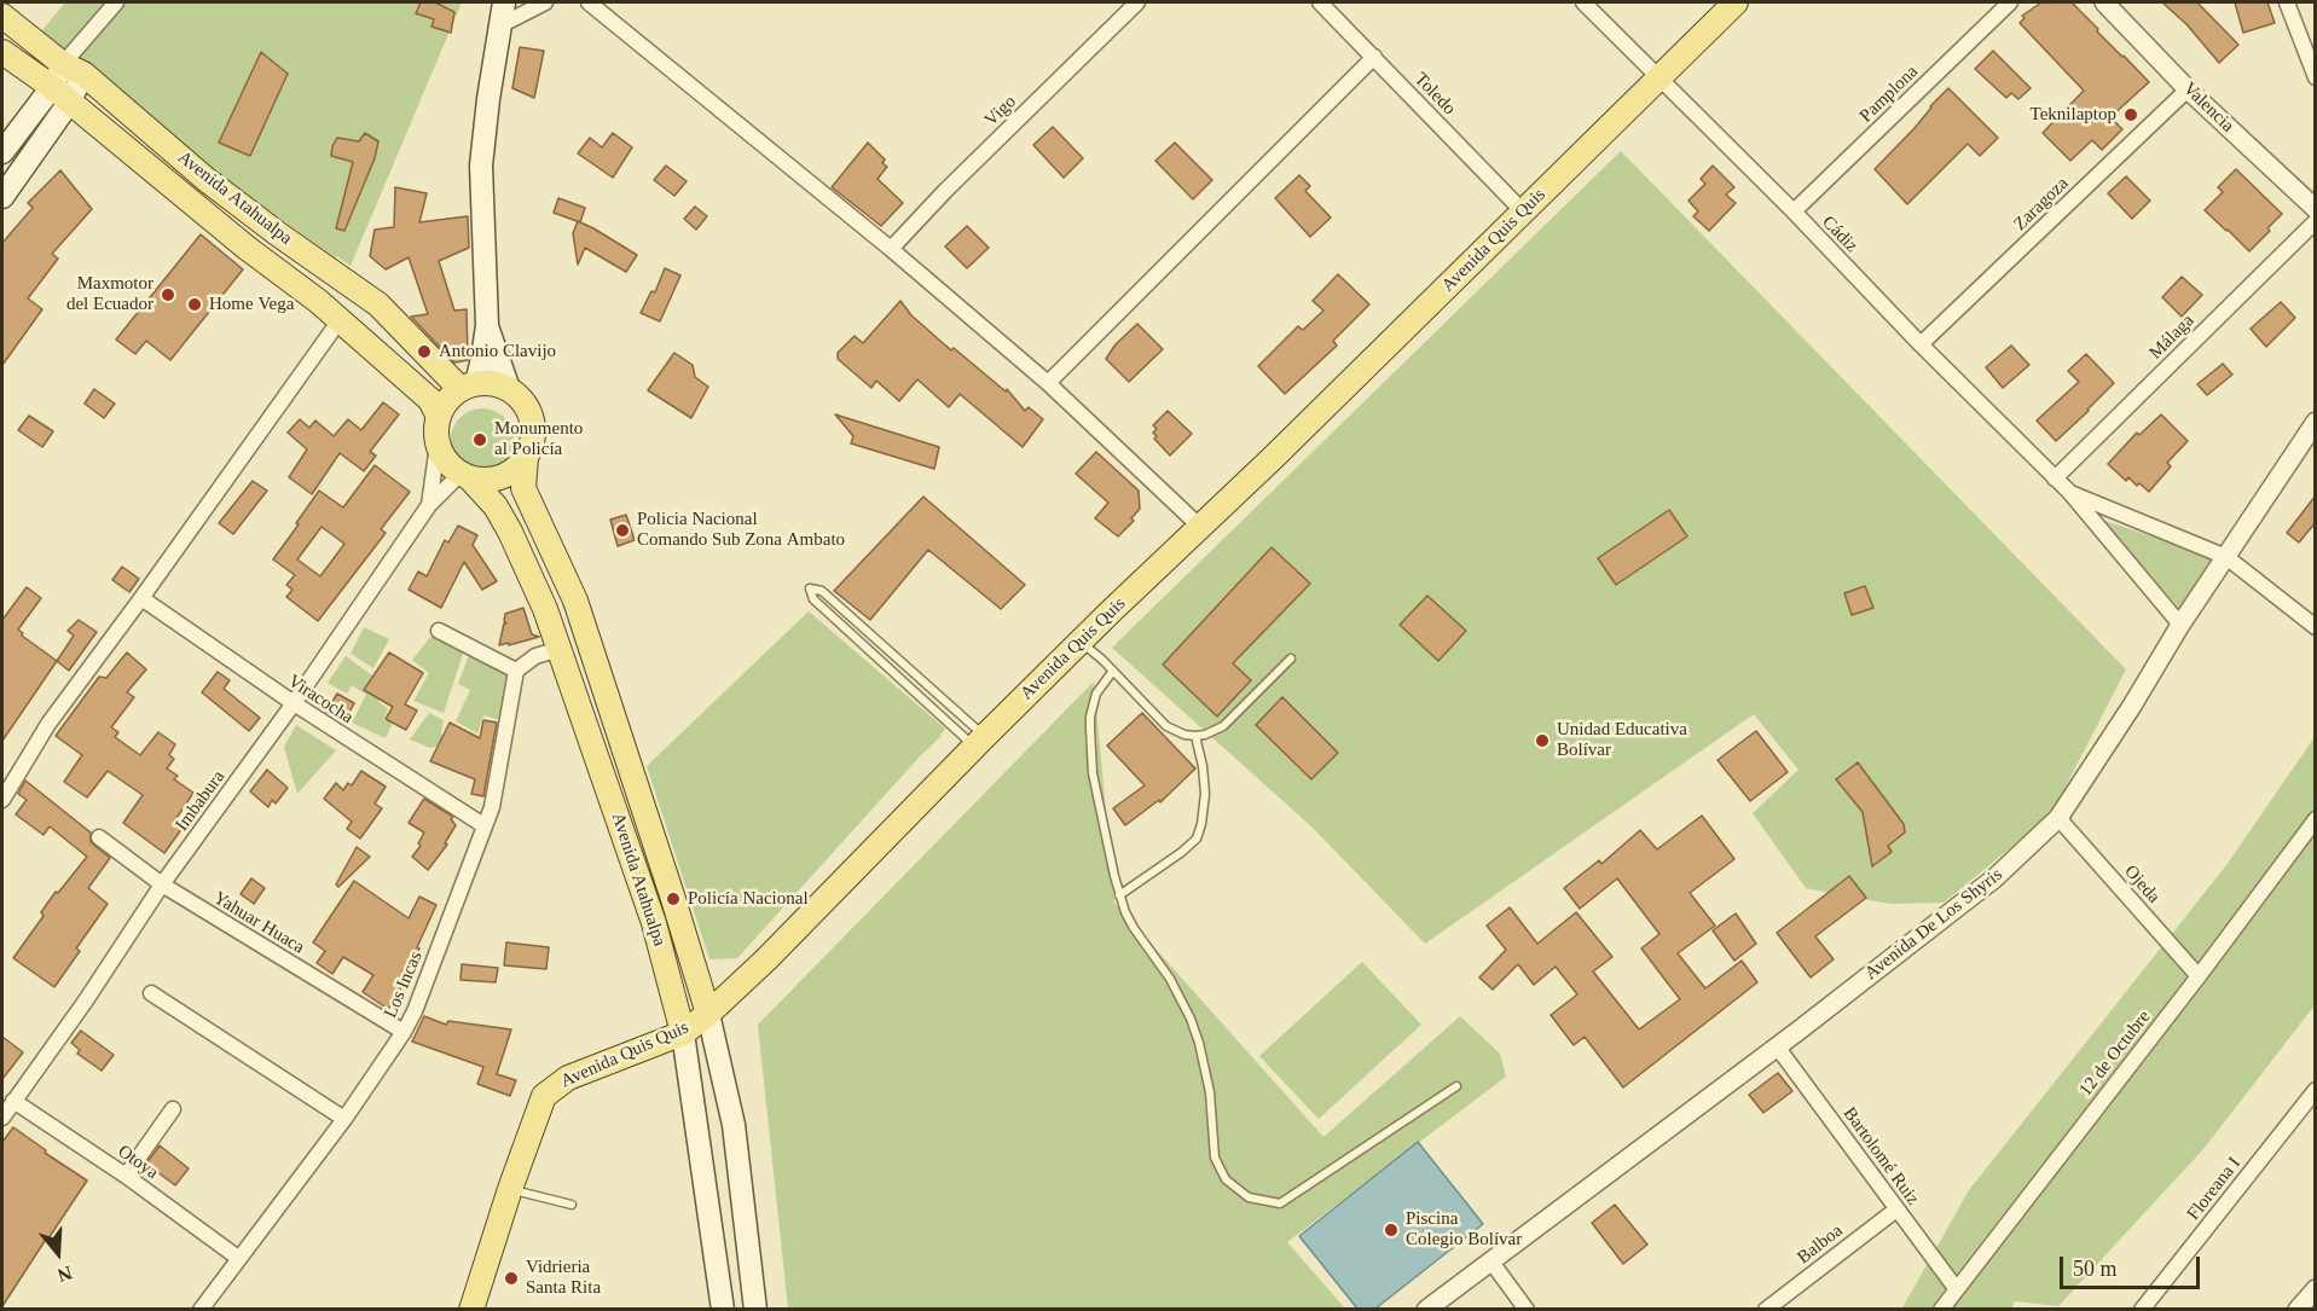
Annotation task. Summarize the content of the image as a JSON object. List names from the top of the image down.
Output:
{
  "streets": {
    "main road": ["Avenida Atahualpa", "Avenida Quis Quis"],
    "street": [
      "Toledo",
      "Pamplona",
      "Valencia",
      "Vigo",
      "Zaragoza",
      "Cádiz",
      "Málaga",
      "Viracocha",
      "Imbabura",
      "Ojeda",
      "Yahuar Huaca",
      "Avenida De Los Shyris",
      "Los Incas",
      "12 de Octubre",
      "Bartolomé Ruiz",
      "Otoya",
      "Floreana I",
      "Balboa"
    ]
  },
  "crossings": [
    ["Toledo", "Avenida Quis Quis"],
    ["Pamplona", "Cádiz"],
    ["Valencia", "Zaragoza"],
    ["Avenida Atahualpa", "Avenida Quis Quis"],
    ["Avenida Atahualpa", "Imbabura"],
    ["Zaragoza", "Cádiz"],
    ["Cádiz", "Avenida Quis Quis"],
    ["Cádiz", "Málaga"],
    ["Cádiz", "Avenida De Los Shyris"],
    ["Viracocha", "Imbabura"],
    ["Viracocha", "Los Incas"],
    ["Imbabura", "Yahuar Huaca"],
    ["Imbabura", "Otoya"],
    ["Ojeda", "Avenida De Los Shyris"],
    ["Ojeda", "12 de Octubre"],
    ["Yahuar Huaca", "Los Incas"],
    ["Avenida De Los Shyris", "Bartolomé Ruiz"],
    ["Los Incas", "Otoya"],
    ["12 de Octubre", "Bartolomé Ruiz"],
    ["Bartolomé Ruiz", "Balboa"]
  ],
  "places": [
    "Teknilaptop",
    "Maxmotor del Ecuador",
    "Home Vega",
    "Antonio Clavijo",
    "Monumento al Policía",
    "Policia Nacional Comando Sub Zona Ambato",
    "Unidad Educativa Bolívar",
    "Policía Nacional",
    "Piscina Colegio Bolívar",
    "Vidrieria Santa Rita"
  ],
  "scale_bar": "50 m",
  "north": "bottom"
}
